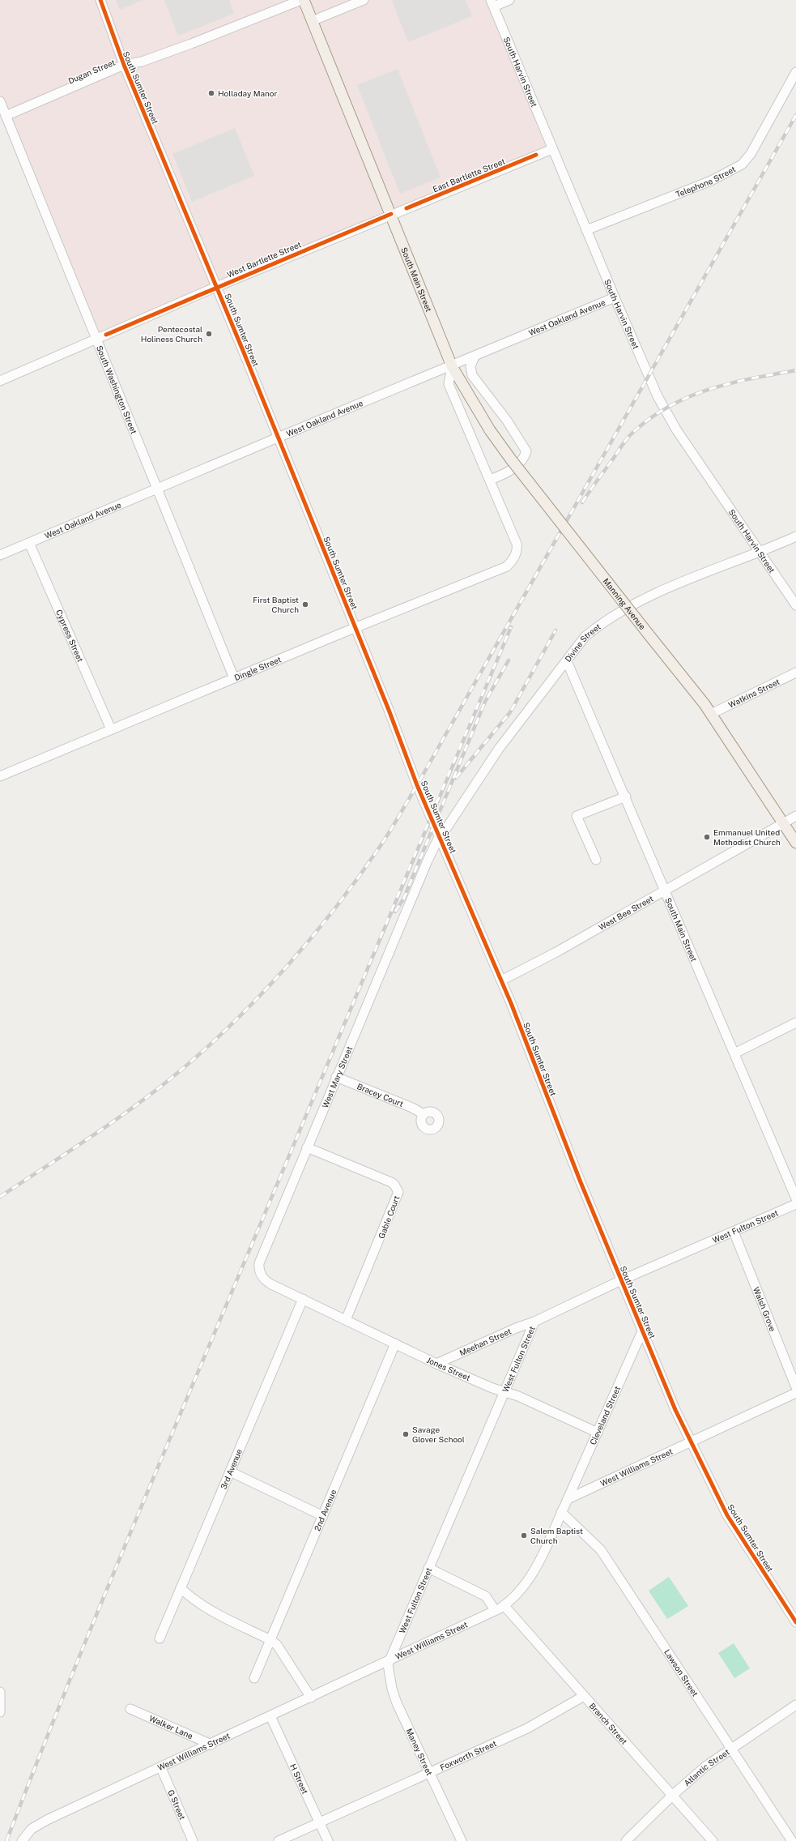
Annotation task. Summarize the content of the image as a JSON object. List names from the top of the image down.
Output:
{
  "streets": {
    "main road": ["South Main Street", "Manning Avenue"],
    "street": [
      "Dugan Street",
      "South Harvin Street",
      "South Sumter Street",
      "East Bartlette Street",
      "Telephone Street",
      "West Bartlette Street",
      "West Oakland Avenue",
      "South Washington Street",
      "Cypress Street",
      "Divine Street",
      "Dingle Street",
      "Watkins Street",
      "West Bee Street",
      "West Mary Street",
      "Bracey Court",
      "Gable Court",
      "West Fulton Street",
      "Walsh Grove",
      "Meehan Street",
      "Jones Street",
      "Cleveland Street",
      "West Williams Street",
      "3rd Avenue",
      "2nd Avenue",
      "Lawson Street",
      "Branch Street",
      "Walker Lane",
      "Maney Street",
      "Foxworth Street",
      "Atlantic Street",
      "H Street",
      "G Street"
    ]
  },
  "crossings": [
    ["Dugan Street", "South Sumter Street"],
    ["Dugan Street", "South Main Street"],
    ["Dugan Street", "South Washington Street"],
    ["South Harvin Street", "East Bartlette Street"],
    ["South Harvin Street", "Telephone Street"],
    ["South Harvin Street", "West Oakland Avenue"],
    ["South Harvin Street", "Divine Street"],
    ["South Sumter Street", "West Bartlette Street"],
    ["South Sumter Street", "West Oakland Avenue"],
    ["South Sumter Street", "Divine Street"],
    ["South Sumter Street", "Dingle Street"],
    ["South Sumter Street", "West Bee Street"],
    ["South Sumter Street", "West Mary Street"],
    ["South Sumter Street", "West Fulton Street"],
    ["South Sumter Street", "Cleveland Street"],
    ["South Sumter Street", "West Williams Street"],
    ["East Bartlette Street", "West Bartlette Street"],
    ["East Bartlette Street", "South Main Street"],
    ["West Bartlette Street", "South Main Street"],
    ["West Bartlette Street", "South Washington Street"],
    ["South Main Street", "West Oakland Avenue"],
    ["South Main Street", "Manning Avenue"],
    ["South Main Street", "Divine Street"],
    ["South Main Street", "West Bee Street"],
    ["West Oakland Avenue", "South Washington Street"],
    ["West Oakland Avenue", "Manning Avenue"],
    ["West Oakland Avenue", "Cypress Street"],
    ["South Washington Street", "Dingle Street"],
    ["Manning Avenue", "Watkins Street"],
    ["Manning Avenue", "West Bee Street"],
    ["Cypress Street", "Dingle Street"],
    ["Divine Street", "West Mary Street"],
    ["West Mary Street", "Bracey Court"],
    ["West Mary Street", "Gable Court"],
    ["West Mary Street", "Jones Street"],
    ["West Mary Street", "3rd Avenue"],
    ["Gable Court", "Jones Street"],
    ["West Fulton Street", "Walsh Grove"],
    ["West Fulton Street", "Meehan Street"],
    ["West Fulton Street", "Jones Street"],
    ["West Fulton Street", "West Williams Street"],
    ["West Fulton Street", "Maney Street"],
    ["Meehan Street", "Jones Street"],
    ["Jones Street", "Cleveland Street"],
    ["Jones Street", "3rd Avenue"],
    ["Jones Street", "2nd Avenue"],
    ["Cleveland Street", "West Williams Street"],
    ["West Williams Street", "Lawson Street"],
    ["West Williams Street", "Branch Street"],
    ["West Williams Street", "Walker Lane"],
    ["West Williams Street", "Maney Street"],
    ["West Williams Street", "H Street"],
    ["West Williams Street", "G Street"],
    ["Lawson Street", "Atlantic Street"],
    ["Branch Street", "Foxworth Street"],
    ["Branch Street", "Atlantic Street"],
    ["Maney Street", "Foxworth Street"],
    ["Foxworth Street", "H Street"]
  ],
  "places": [
    "Holladay Manor",
    "Pentecostal Holiness Church",
    "First Baptist Church",
    "Emmanuel United Methodist Church",
    "Savage Glover School",
    "Salem Baptist Church"
  ]
}
